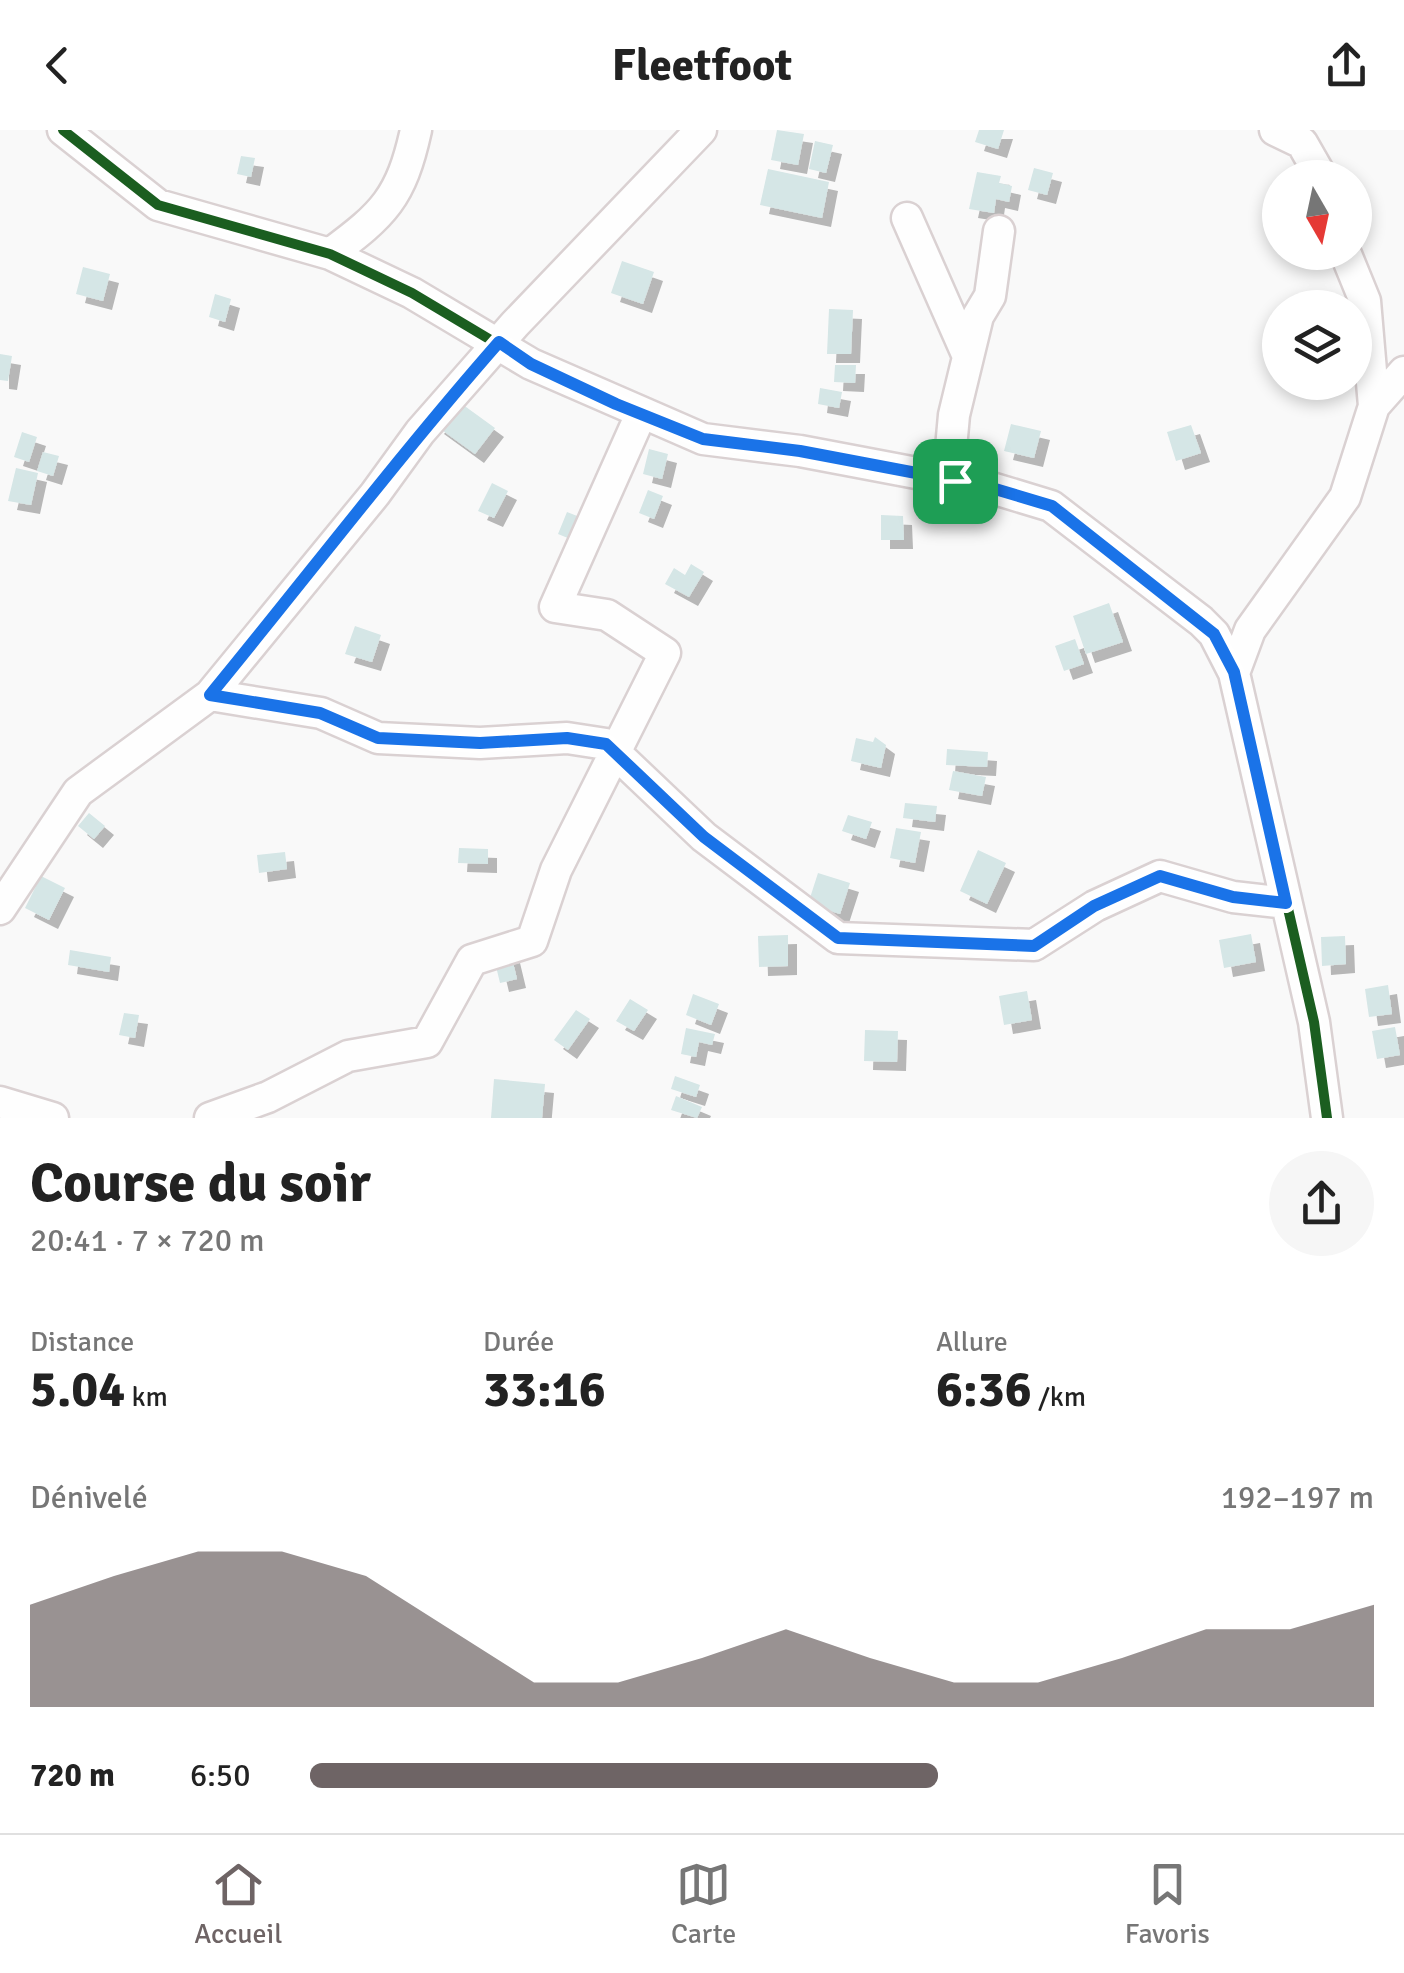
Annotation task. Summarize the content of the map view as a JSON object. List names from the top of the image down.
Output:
{
  "north": "bottom",
  "page": {
    "header": "Fleetfoot",
    "heading": ["Course du soir", "20:41 · 7 × 720 m"],
    "stats": [
      ["Distance", "5.04 km"],
      ["Durée", "33:16"],
      ["Allure", "6:36 /km"]
    ],
    "chart": ["Dénivelé", "192–197 m"],
    "list": [
      {
        "name": "720 m",
        "note": "6:50"
      }
    ],
    "tabs": ["Accueil", "Carte", "Favoris"]
  }
}
